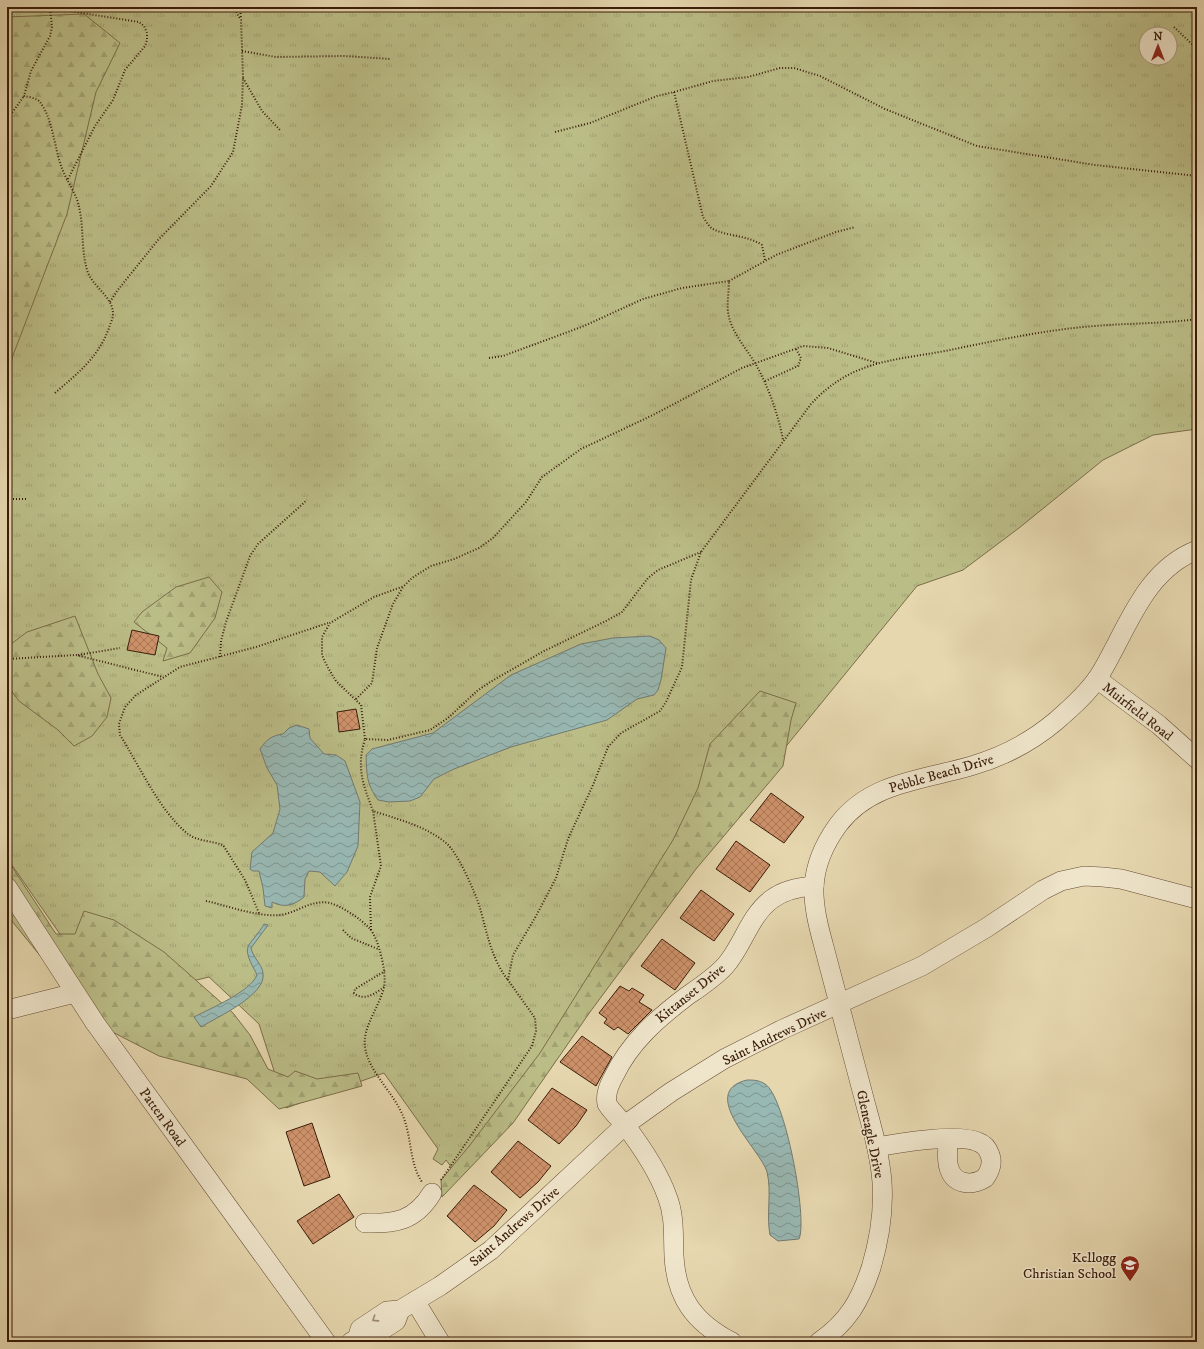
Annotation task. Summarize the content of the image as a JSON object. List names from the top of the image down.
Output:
{
  "streets": {
    "street": [
      "Muirfield Road",
      "Pebble Beach Drive",
      "Kittanset Drive",
      "Saint Andrews Drive",
      "Patten Road",
      "Gleneagle Drive"
    ]
  },
  "crossings": [
    ["Muirfield Road", "Pebble Beach Drive"],
    ["Pebble Beach Drive", "Kittanset Drive"],
    ["Pebble Beach Drive", "Saint Andrews Drive"],
    ["Pebble Beach Drive", "Gleneagle Drive"],
    ["Kittanset Drive", "Saint Andrews Drive"],
    ["Saint Andrews Drive", "Gleneagle Drive"]
  ],
  "places": {
    "school or university": ["Kellogg Christian School"]
  },
  "north": "top"
}
